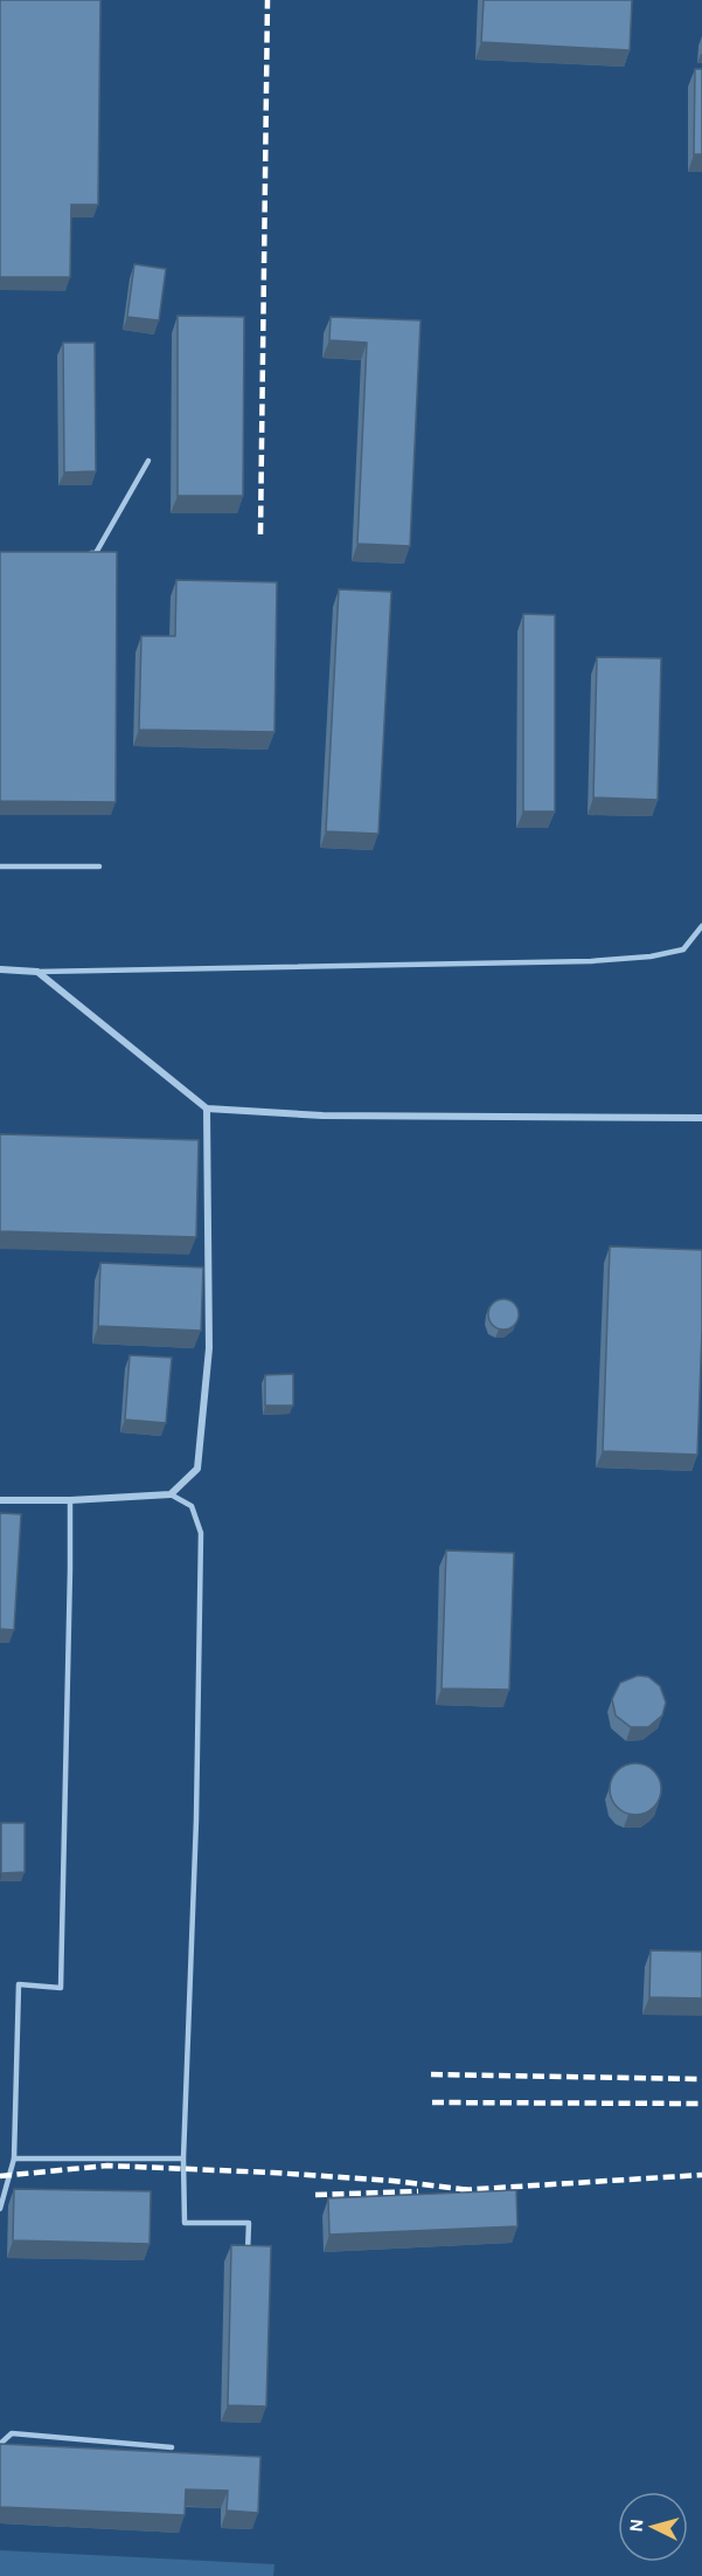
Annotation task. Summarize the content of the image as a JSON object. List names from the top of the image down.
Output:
{
  "north": "left"
}
